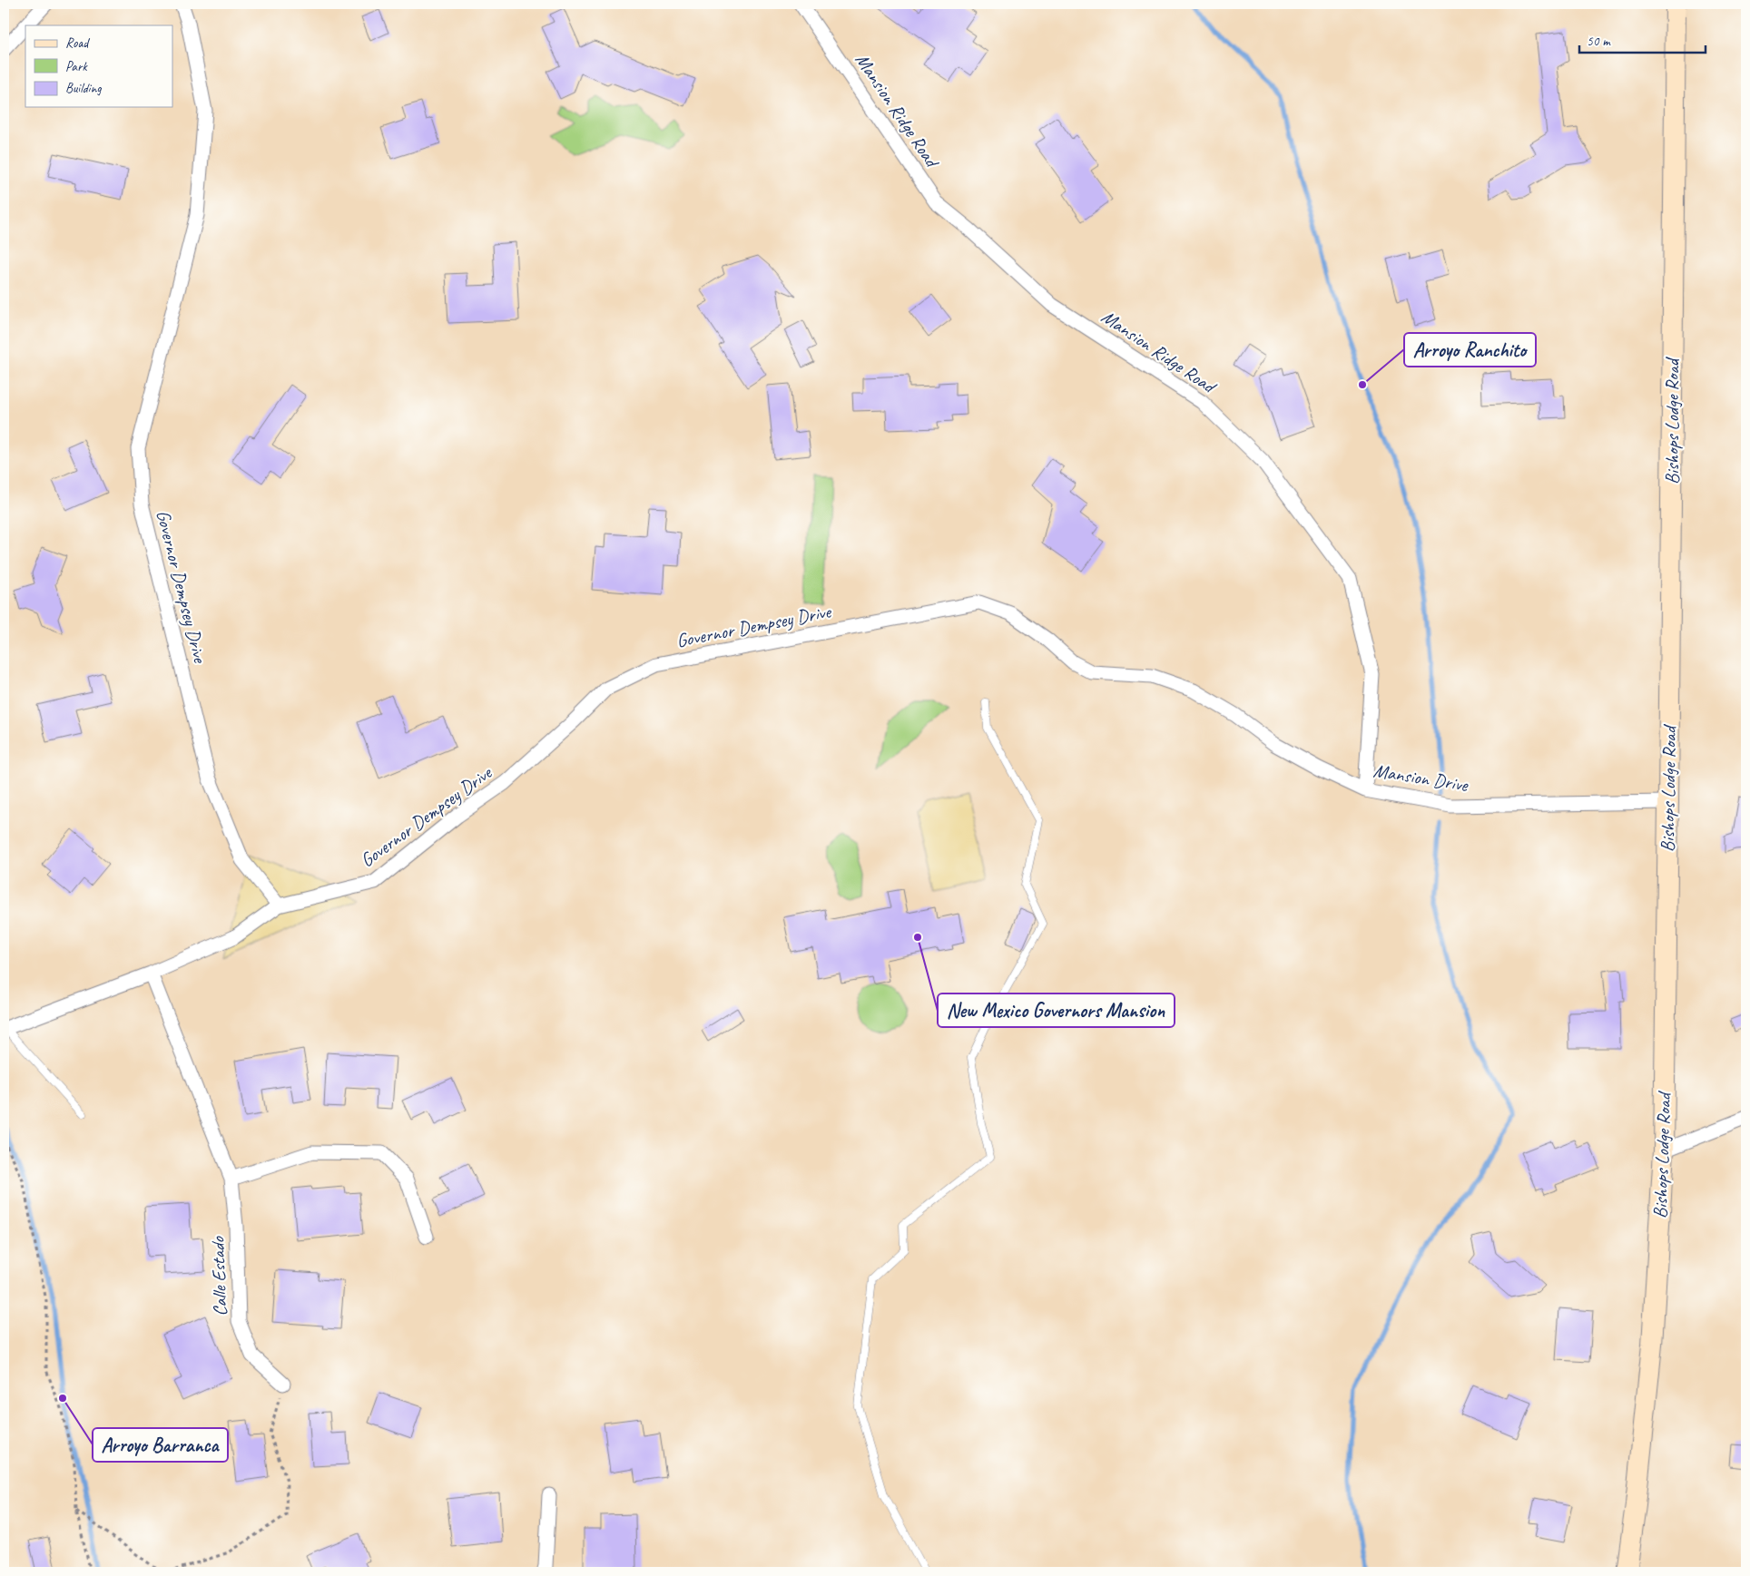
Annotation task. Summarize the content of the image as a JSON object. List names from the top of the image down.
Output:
{
  "streets": {
    "street": [
      "Mansion Ridge Road",
      "Bishops Lodge Road",
      "Governor Dempsey Drive",
      "Mansion Drive",
      "Calle Estado"
    ]
  },
  "crossings": [
    ["Mansion Ridge Road", "Mansion Drive"],
    ["Bishops Lodge Road", "Mansion Drive"],
    ["Governor Dempsey Drive", "Mansion Drive"]
  ],
  "places": ["Arroyo Ranchito", "New Mexico Governors Mansion", "Arroyo Barranca"],
  "legend": ["Road", "Park", "Building"],
  "scale_bar": "50 m"
}
